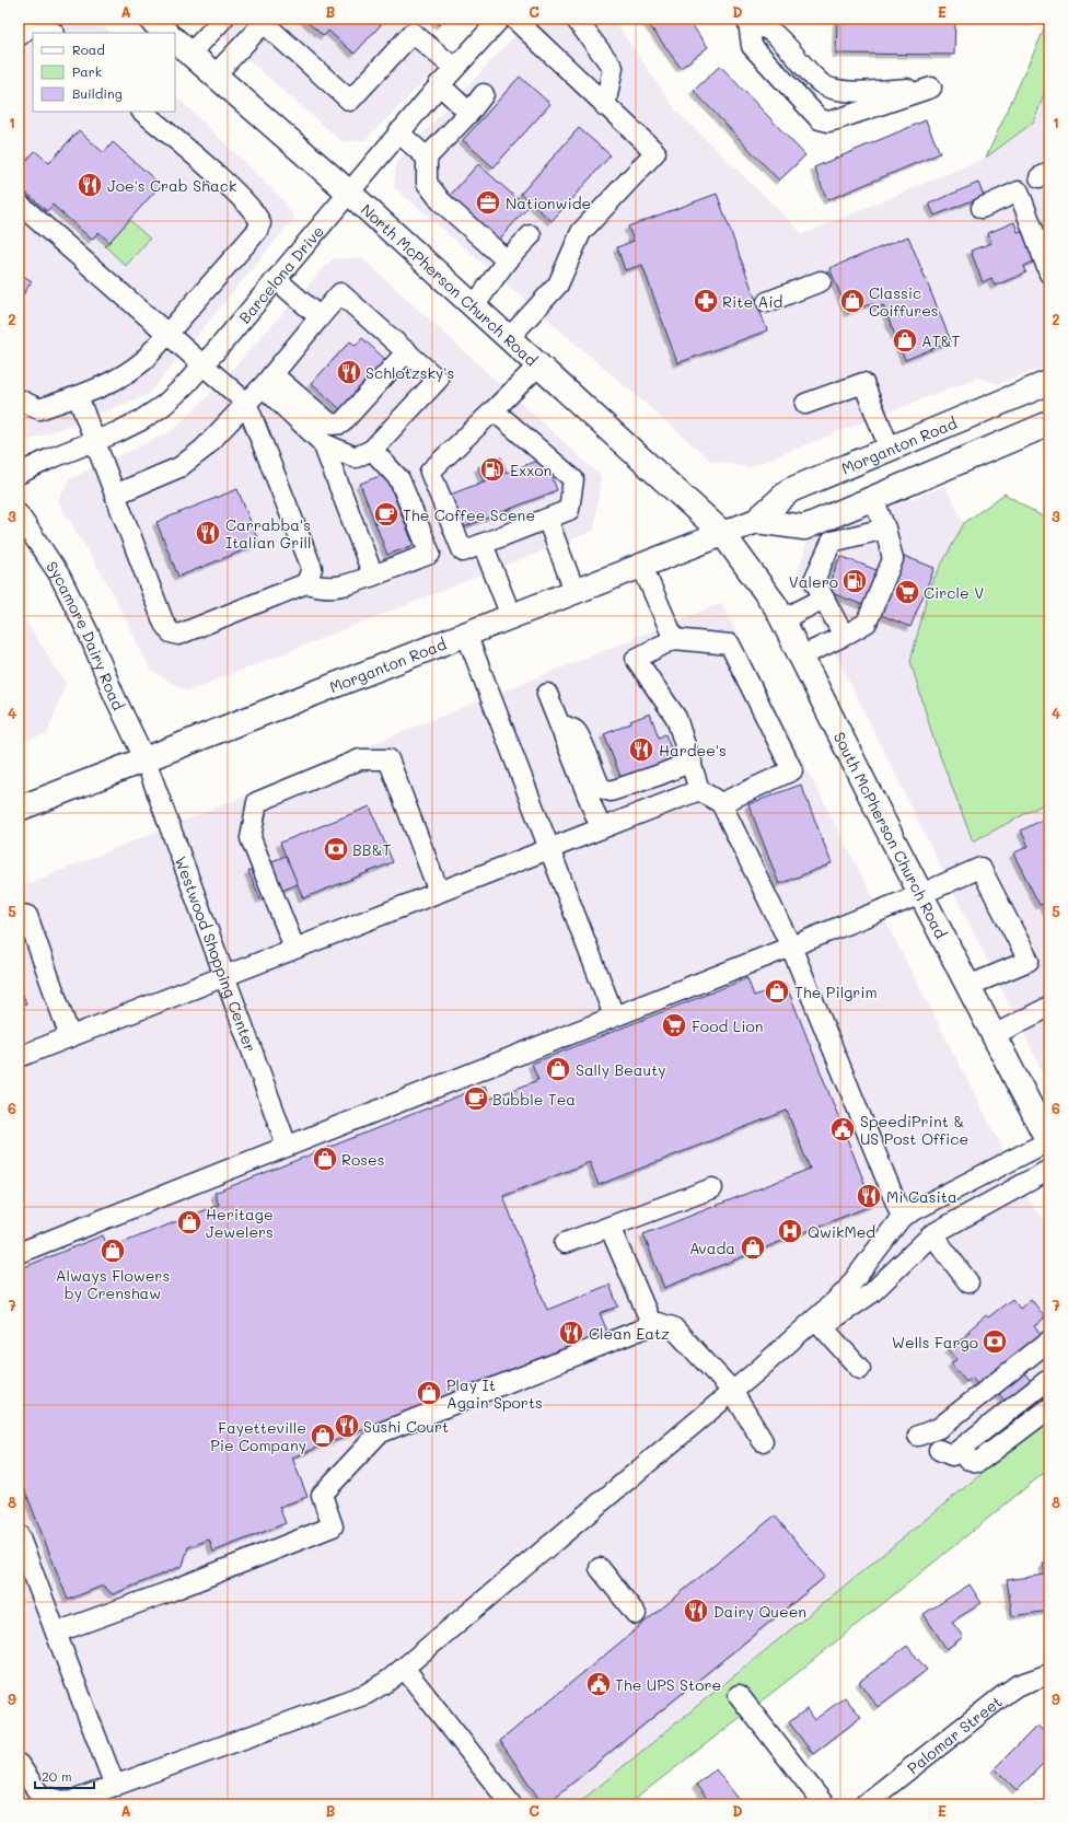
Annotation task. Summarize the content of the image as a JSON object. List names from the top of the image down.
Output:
{
  "streets": {
    "main road": ["North McPherson Church Road", "Morganton Road", "South McPherson Church Road"],
    "street": [
      "Barcelona Drive",
      "Sycamore Dairy Road",
      "Westwood Shopping Center",
      "Palomar Street"
    ]
  },
  "crossings": [
    ["Barcelona Drive", "North McPherson Church Road"],
    ["North McPherson Church Road", "Morganton Road"],
    ["North McPherson Church Road", "South McPherson Church Road"],
    ["Morganton Road", "Sycamore Dairy Road"],
    ["Morganton Road", "South McPherson Church Road"],
    ["Morganton Road", "Westwood Shopping Center"],
    ["Sycamore Dairy Road", "Westwood Shopping Center"]
  ],
  "places": {
    "restaurant": [
      "Joe's Crab Shack",
      "Schlotzsky's",
      "Carrabba's Italian Grill",
      "Hardee's",
      "Mi Casita",
      "Clean Eatz",
      "Sushi Court",
      "Dairy Queen"
    ],
    "office": ["Nationwide"],
    "pharmacy": ["Rite Aid"],
    "shop": [
      "Classic Coiffures",
      "AT&T",
      "The Pilgrim",
      "Sally Beauty",
      "Roses",
      "Heritage Jewelers",
      "Avada",
      "Always Flowers by Crenshaw",
      "Play It Again Sports",
      "Fayetteville Pie Company"
    ],
    "fuel station": ["Exxon", "Valero"],
    "cafe": ["The Coffee Scene", "Bubble Tea"],
    "supermarket": ["Circle V", "Food Lion"],
    "bank": ["BB&T", "Wells Fargo"],
    "public building": ["SpeediPrint & US Post Office", "The UPS Store"],
    "hospital": ["QwikMed"]
  },
  "legend": ["Road", "Park", "Building"],
  "scale_bar": "20 m",
  "grid": {
    "columns": [
      "A",
      "B",
      "C",
      "D",
      "E"
    ],
    "rows": [
      "1",
      "2",
      "3",
      "4",
      "5",
      "6",
      "7",
      "8",
      "9"
    ]
  }
}
